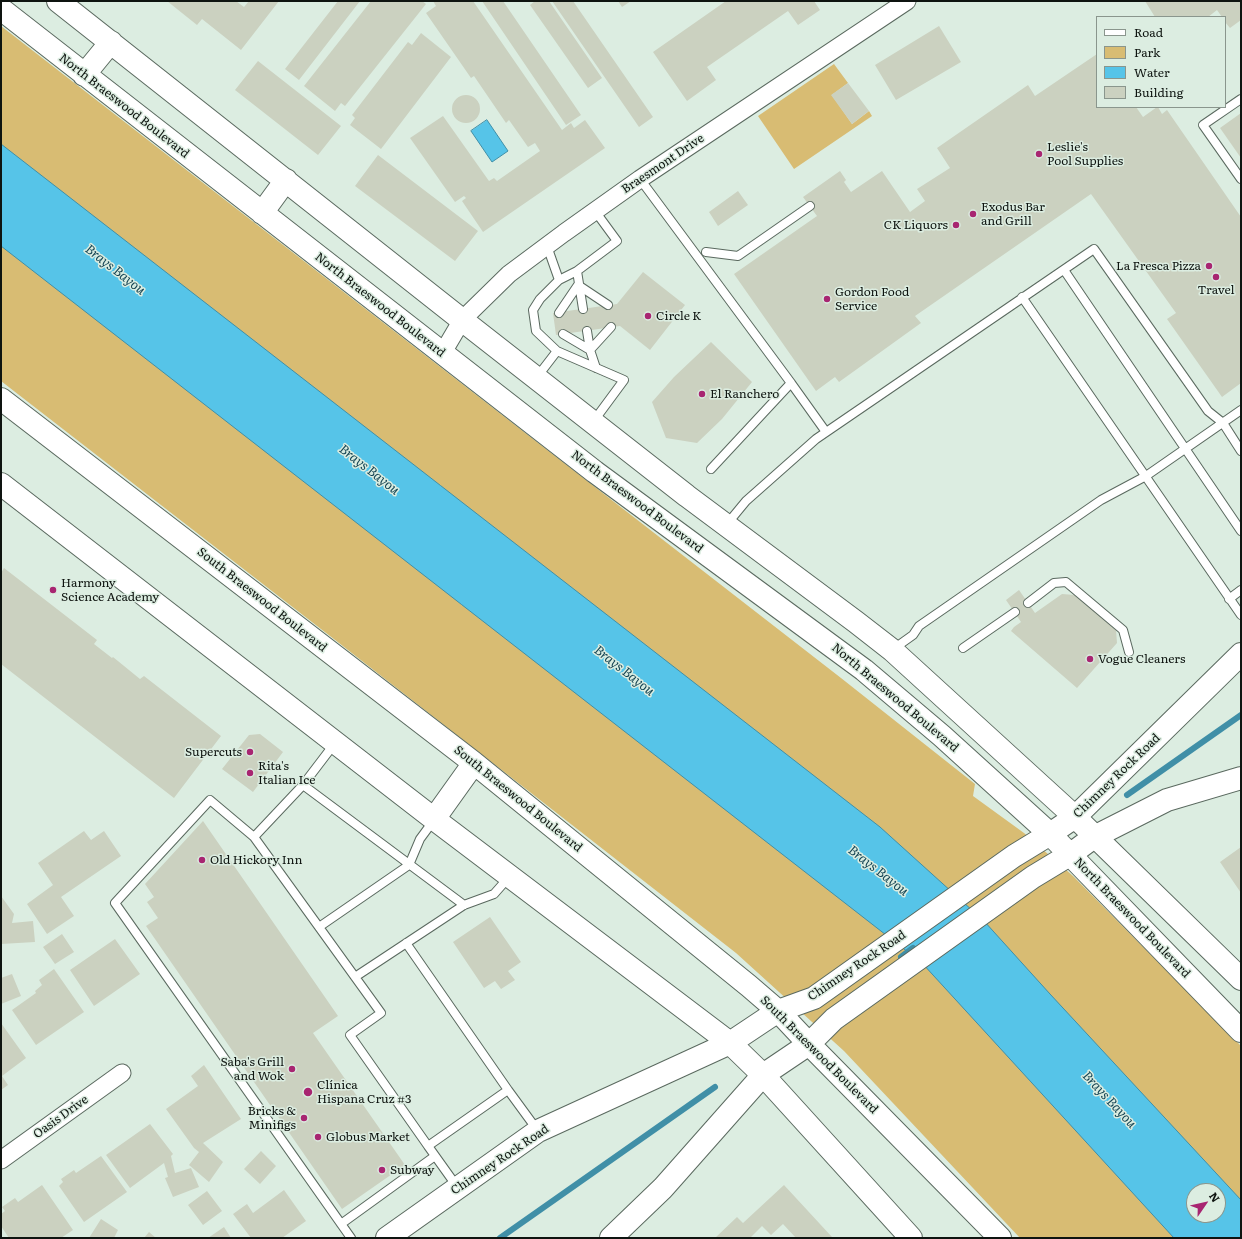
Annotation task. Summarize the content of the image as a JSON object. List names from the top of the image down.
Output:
{
  "streets": {
    "main road": ["North Braeswood Boulevard", "South Braeswood Boulevard", "Chimney Rock Road"],
    "street": ["Braesmont Drive", "Oasis Drive"]
  },
  "crossings": [
    ["North Braeswood Boulevard", "Braesmont Drive"],
    ["North Braeswood Boulevard", "Chimney Rock Road"],
    ["South Braeswood Boulevard", "Chimney Rock Road"]
  ],
  "water": ["Brays Bayou"],
  "places": [
    "Leslie's Pool Supplies",
    "Exodus Bar and Grill",
    "CK Liquors",
    "La Fresca Pizza",
    "Travel",
    "Gordon Food Service",
    "Circle K",
    "El Ranchero",
    "Harmony Science Academy",
    "Vogue Cleaners",
    "Supercuts",
    "Rita's Italian Ice",
    "Old Hickory Inn",
    "Saba's Grill and Wok",
    "Clínica Hispana Cruz #3",
    "Bricks & Minifigs",
    "Globus Market",
    "Subway"
  ],
  "legend": [
    "Road",
    "Park",
    "Water",
    "Building"
  ],
  "north": "top right"
}
